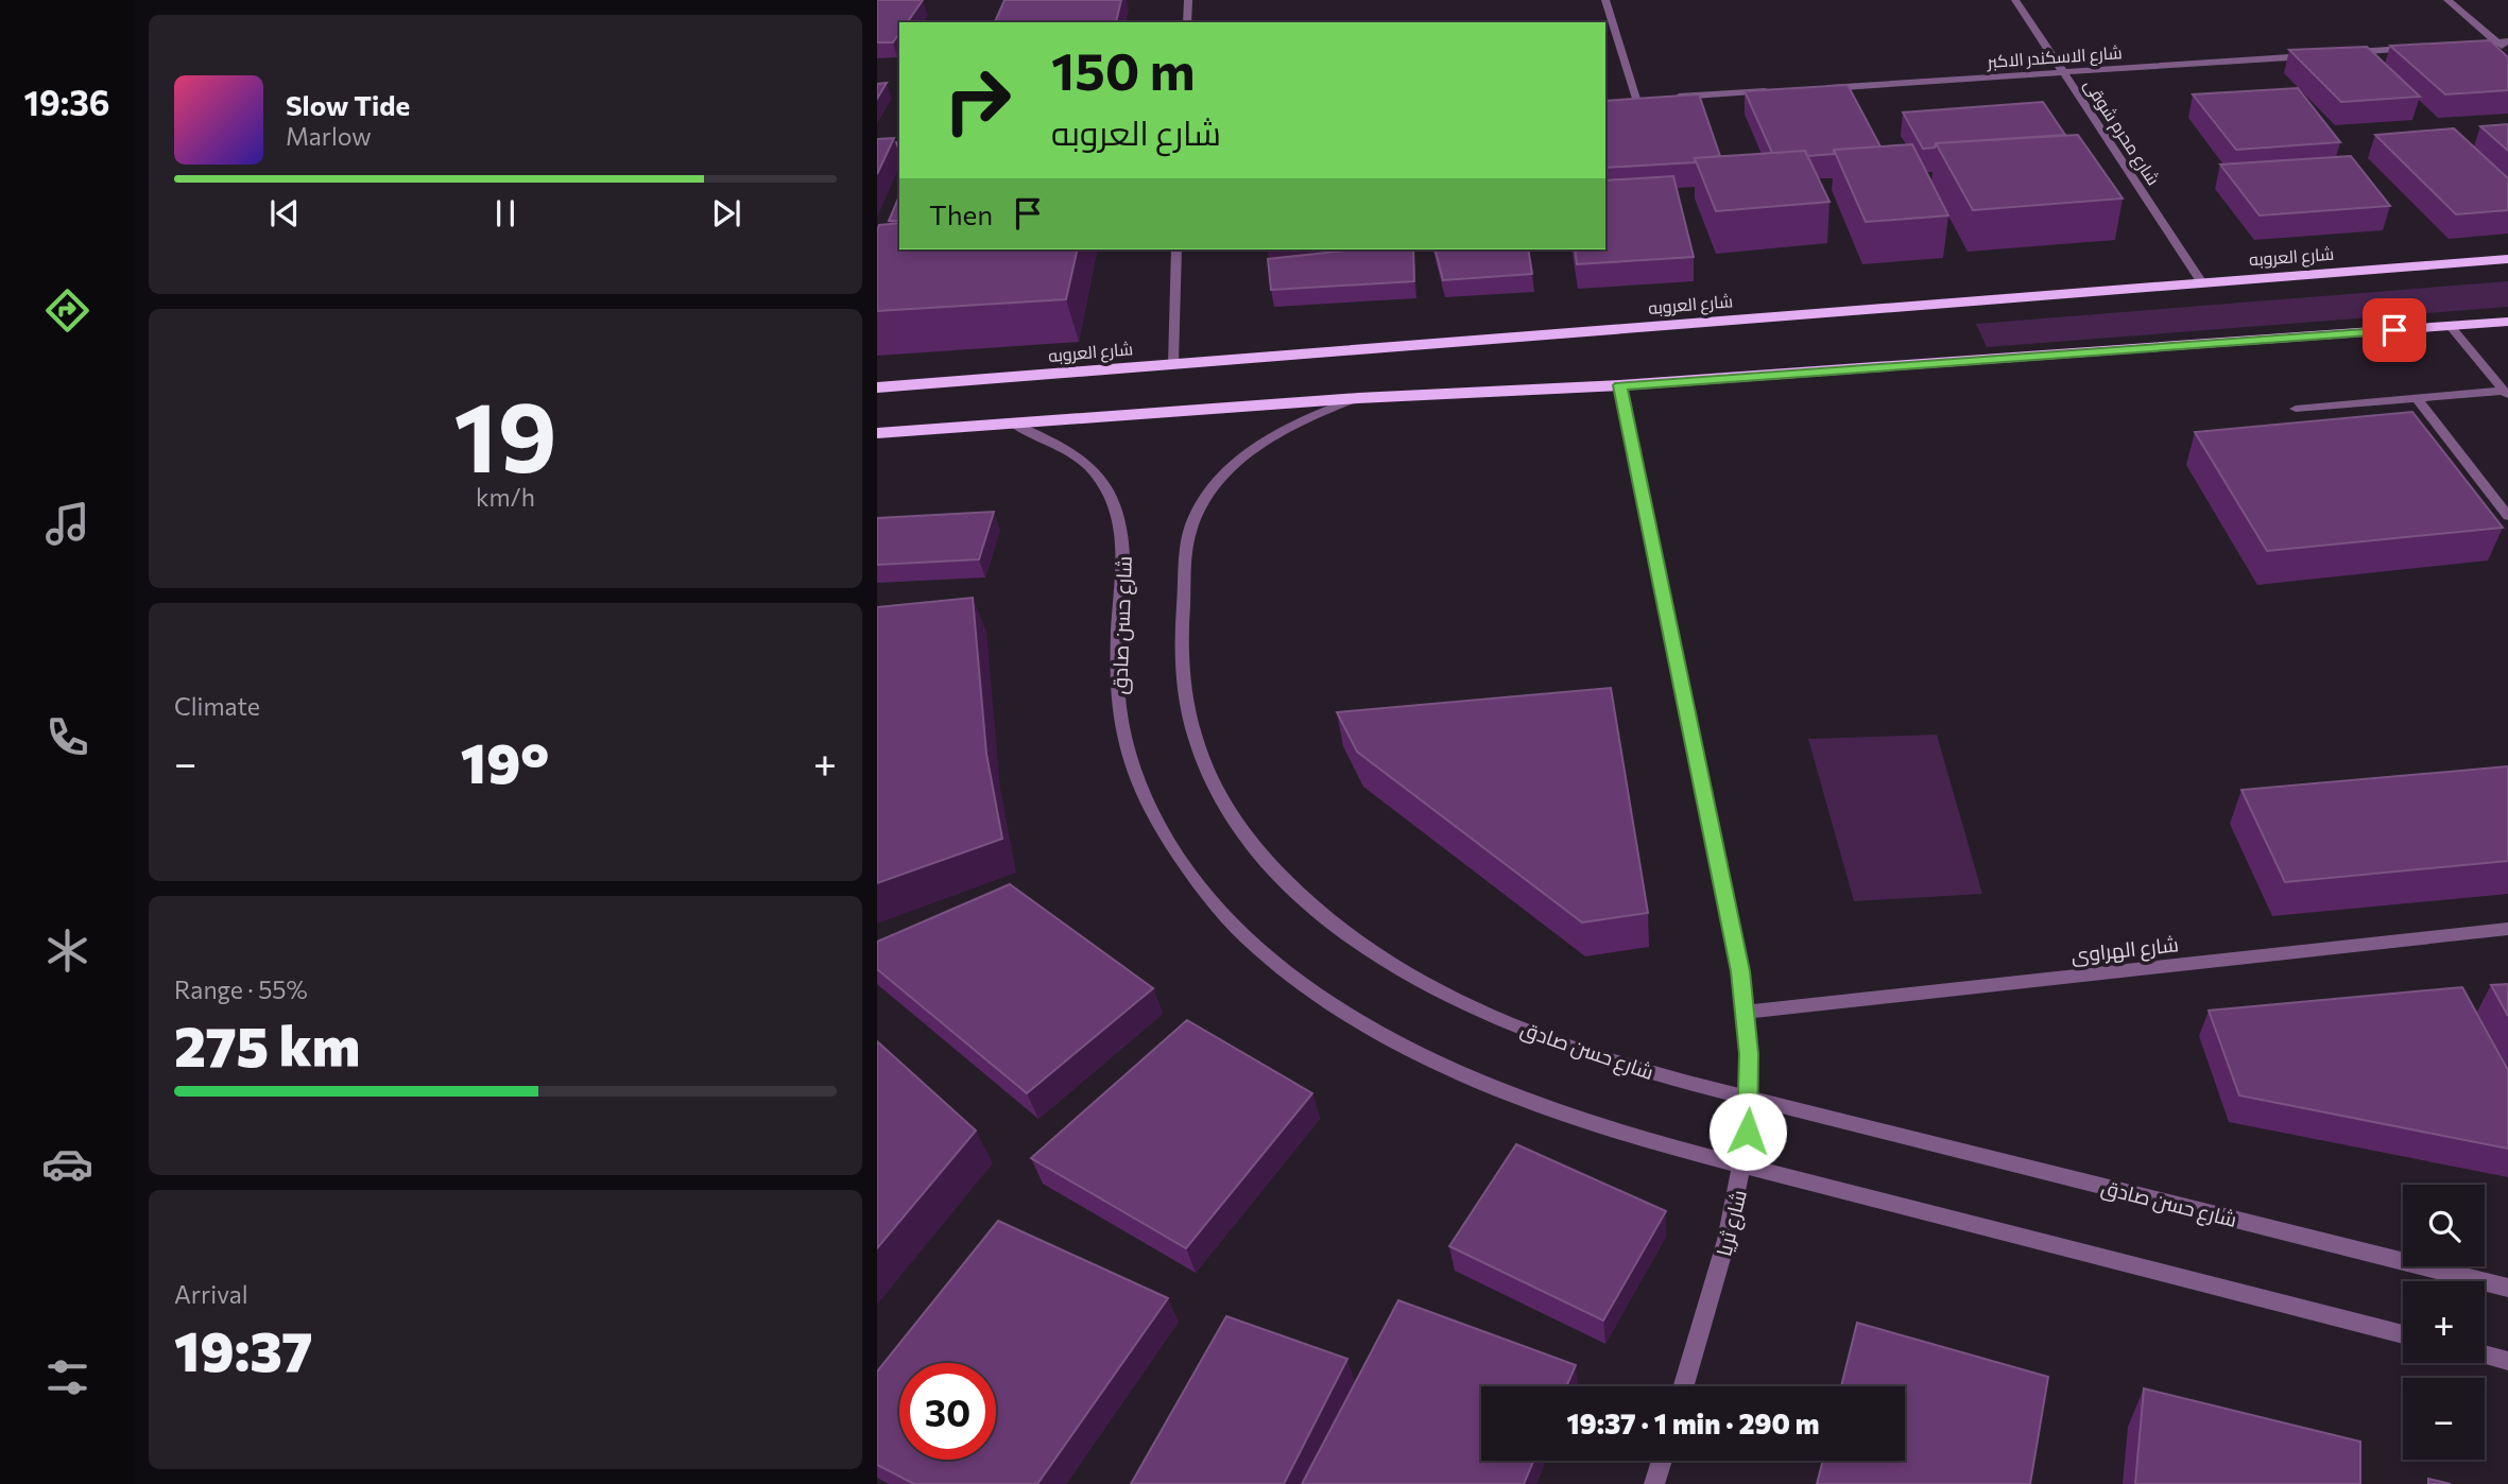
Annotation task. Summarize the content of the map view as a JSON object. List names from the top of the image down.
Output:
{
  "streets": {
    "highway": ["شارع العروبه"],
    "street": [
      "شارع الاسكندر الاكبر",
      "شارع محرم شوقى",
      "شارع حسن صادق",
      "شارع الهراوى",
      "شارع ثريا"
    ]
  },
  "crossings": [
    ["شارع الاسكندر الاكبر", "شارع محرم شوقى"],
    ["شارع محرم شوقى", "شارع العروبه"],
    ["شارع حسن صادق", "شارع ثريا"],
    ["شارع الهراوى", "شارع ثريا"]
  ],
  "page": {
    "tabs": "19:36",
    "turn": ["150 m", "شارع العروبه"],
    "song": ["Slow Tide", "Marlow"],
    "then": "Then",
    "tile": [
      ["19", "km/h"],
      "Climate",
      ["Range · 55%", "275 km"],
      ["Arrival", "19:37"]
    ],
    "heat": ["−", "19°", "+"],
    "map_buttons": ["+", "−"],
    "limit": "30",
    "trip": "19:37 · 1 min · 290 m"
  }
}
